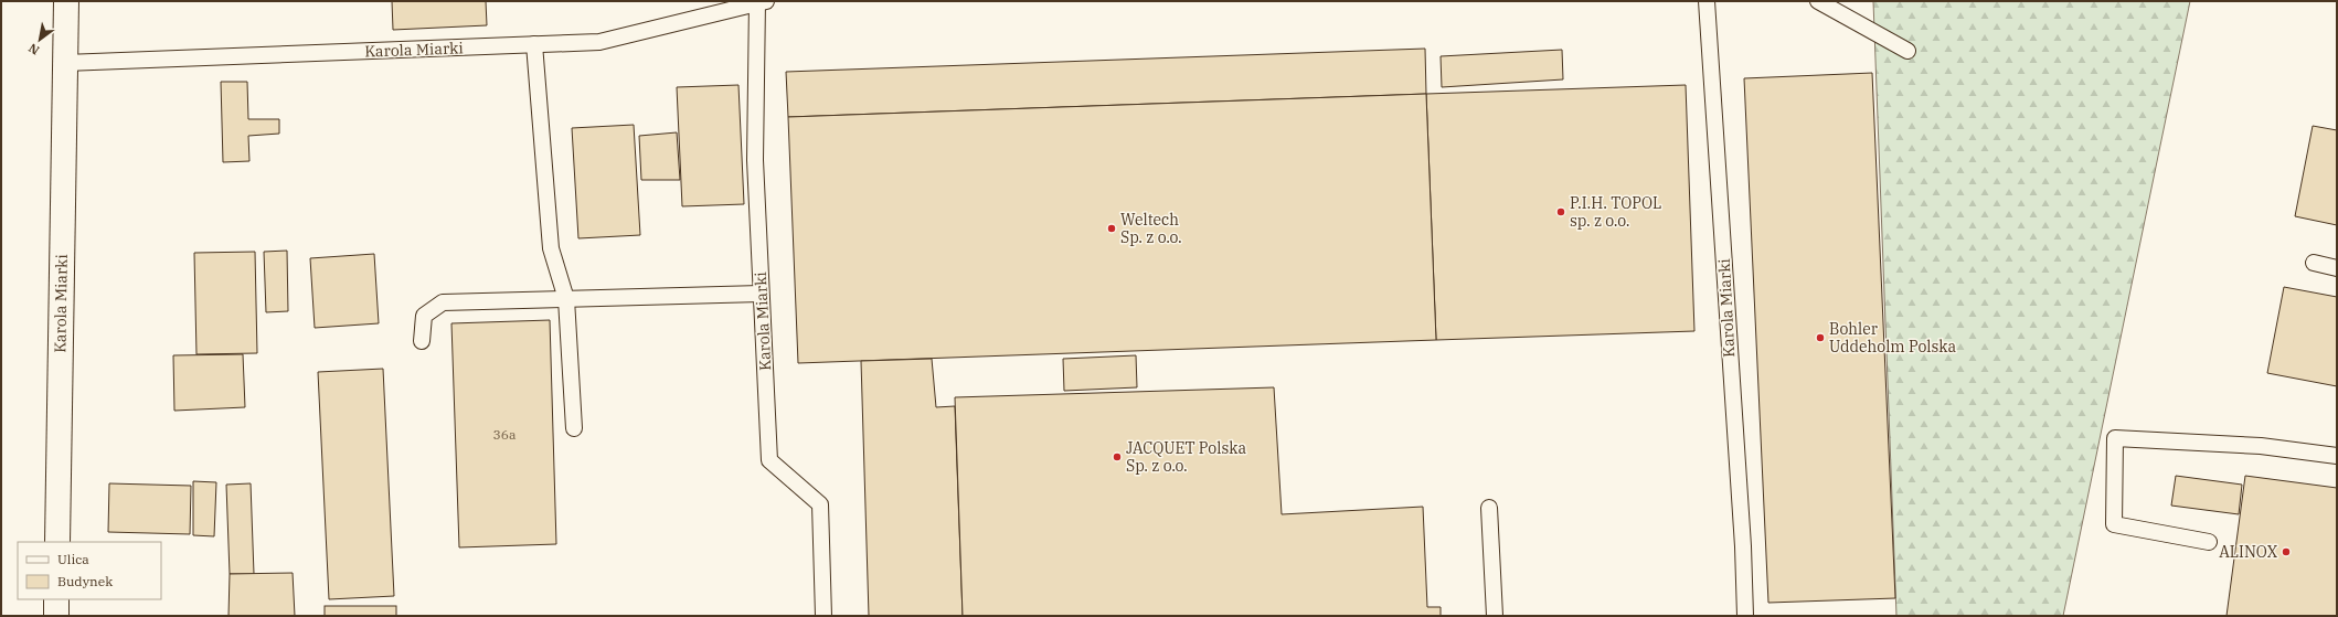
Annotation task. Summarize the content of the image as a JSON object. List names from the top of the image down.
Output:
{
  "streets": {
    "street": ["Karola Miarki"]
  },
  "places": [
    "P.I.H. TOPOL sp. z o.o.",
    "Weltech Sp. z o.o.",
    "Bohler Uddeholm Polska",
    "JACQUET Polska Sp. z o.o.",
    "ALINOX"
  ],
  "house_numbers": ["36a"],
  "legend": ["Ulica", "Budynek"],
  "north": "bottom left"
}
